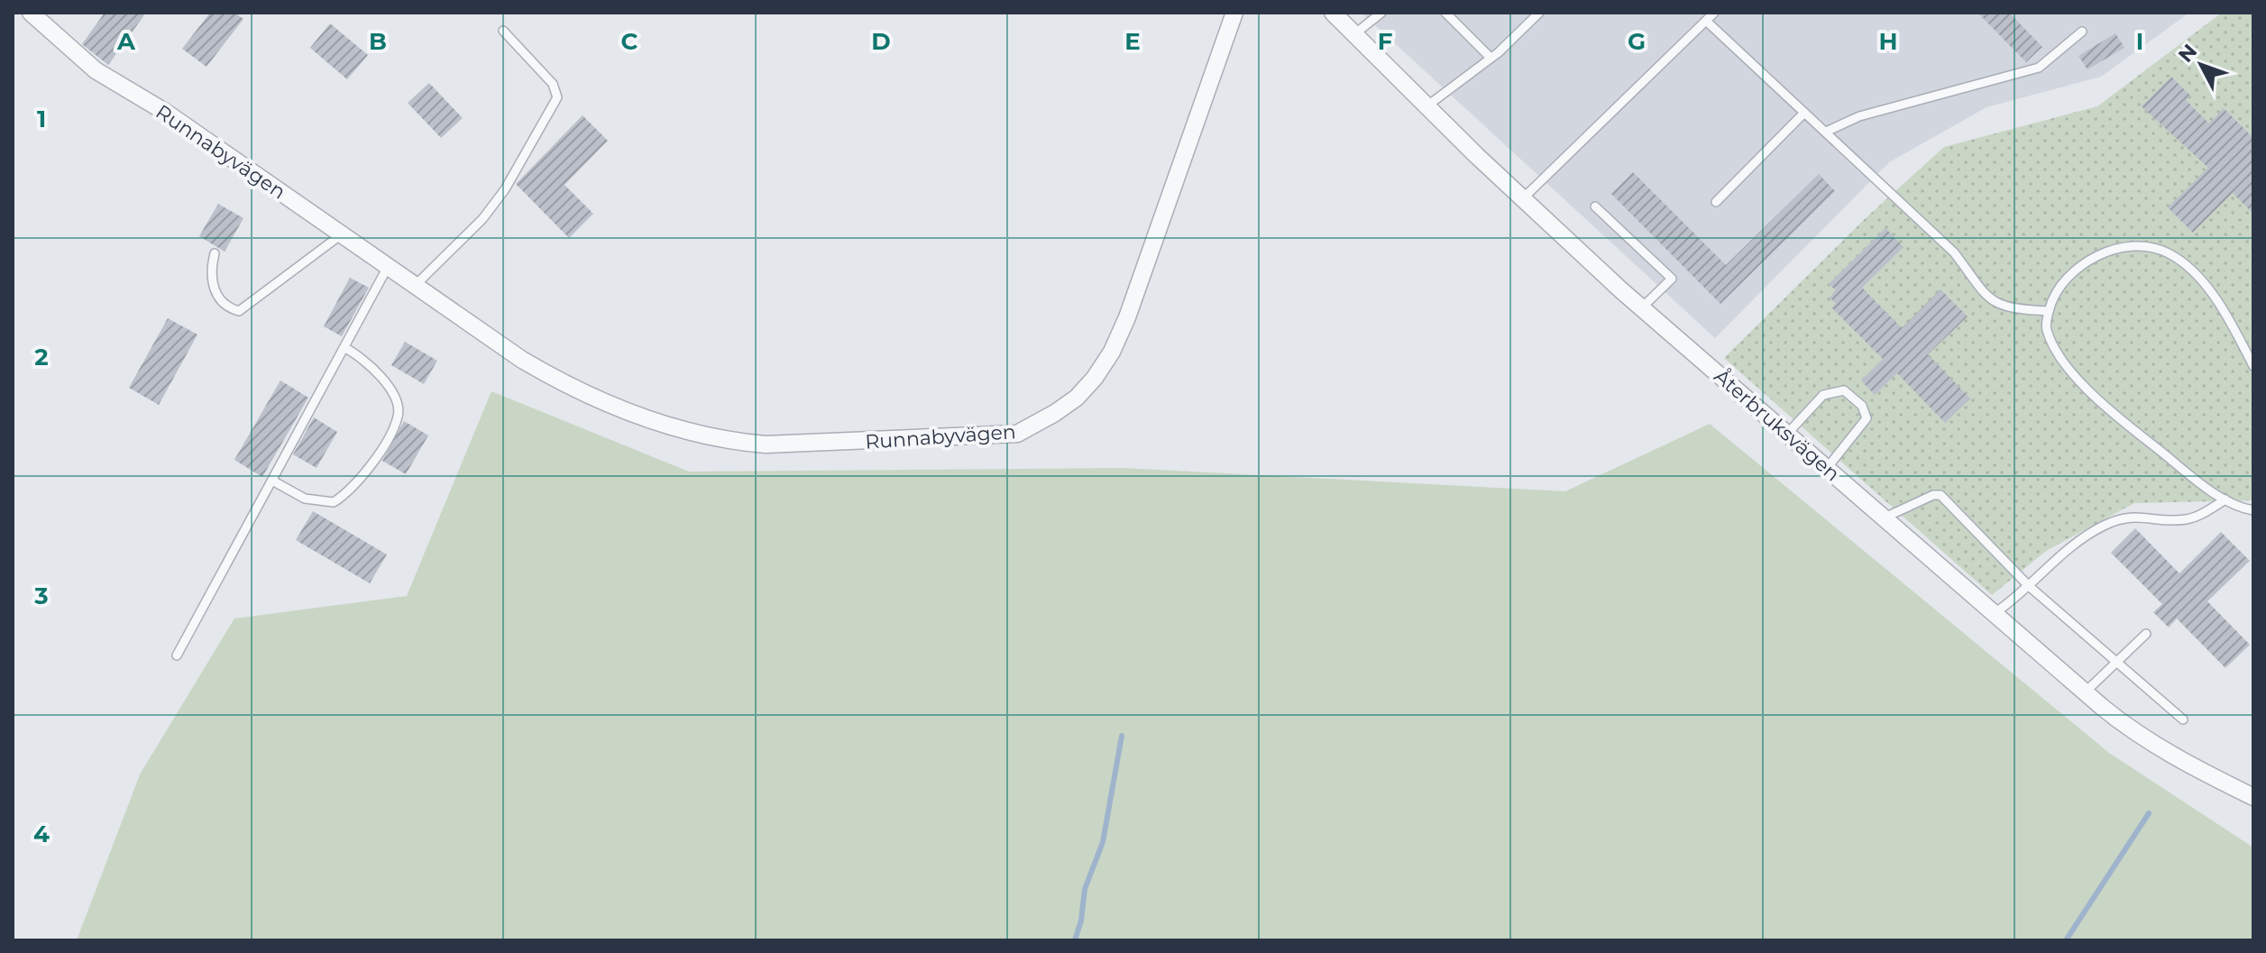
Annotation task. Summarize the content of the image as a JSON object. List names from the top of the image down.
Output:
{
  "streets": {
    "street": ["Runnabyvägen", "Återbruksvägen"]
  },
  "north": "top left",
  "grid": {
    "columns": [
      "A",
      "B",
      "C",
      "D",
      "E",
      "F",
      "G",
      "H",
      "I"
    ],
    "rows": [
      "1",
      "2",
      "3",
      "4"
    ]
  }
}
